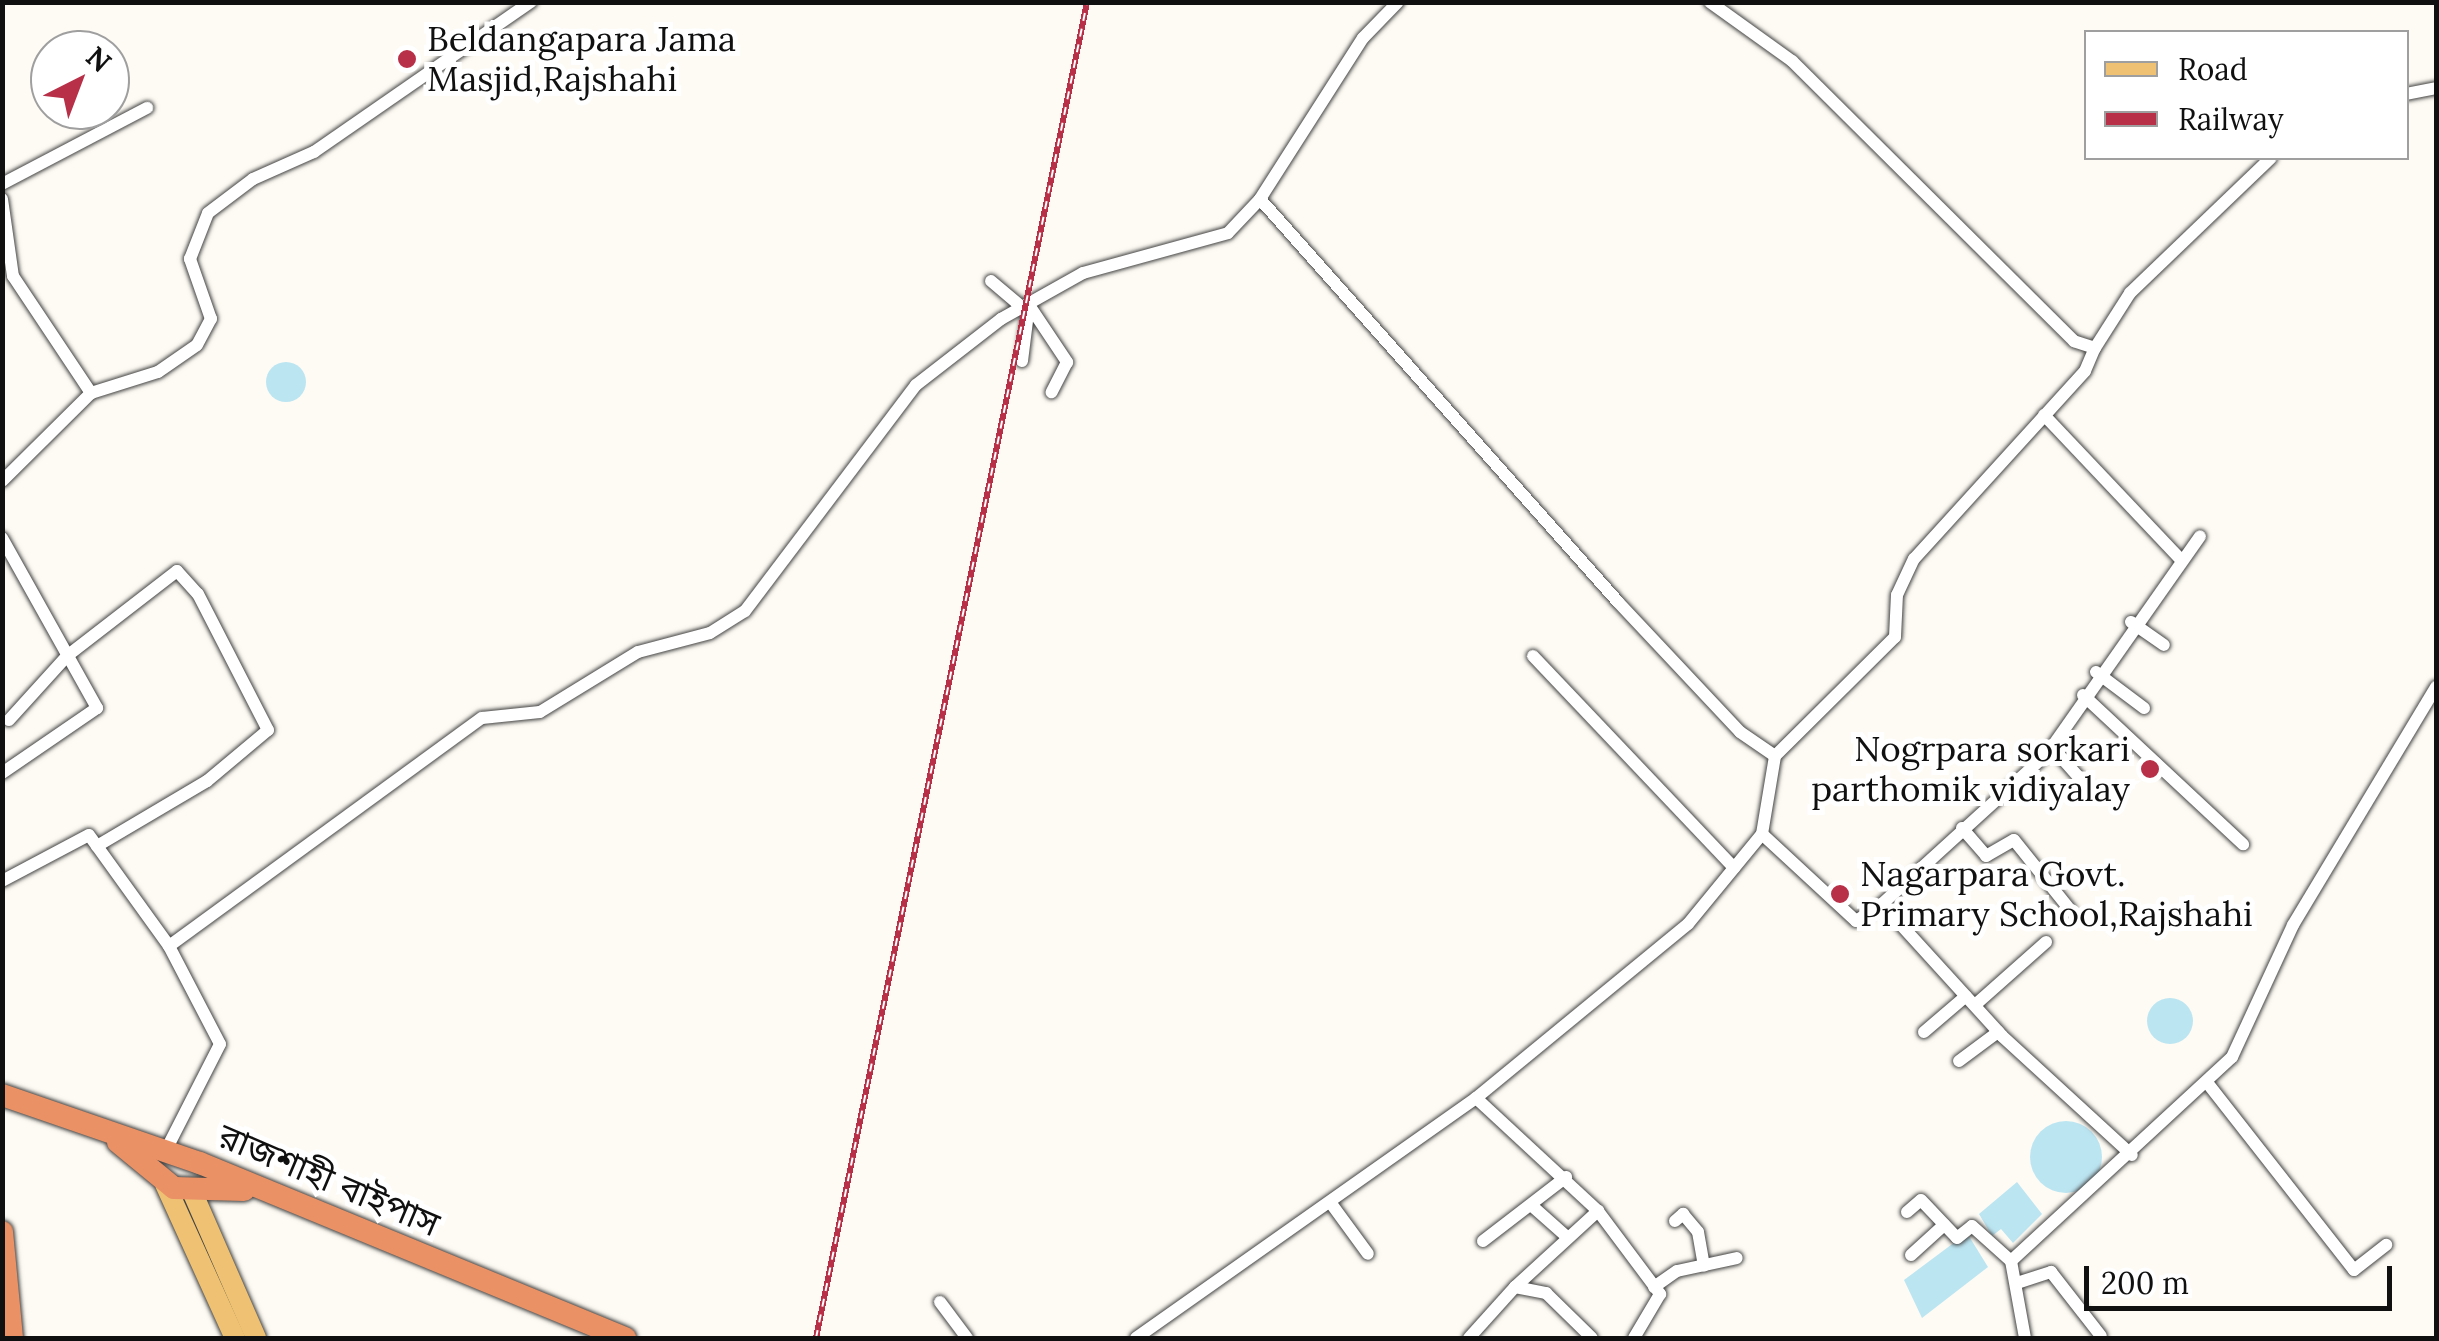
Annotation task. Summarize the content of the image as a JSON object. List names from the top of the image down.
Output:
{
  "streets": {
    "highway": ["রাজশাহী বাইপাস"]
  },
  "places": ["Beldangapara Jama Masjid,Rajshahi", "Nogrpara sorkari parthomik vidiyalay", "Nagarpara Govt. Primary School,Rajshahi"],
  "legend": ["Road", "Railway"],
  "scale_bar": "200 m",
  "north": "top right"
}
